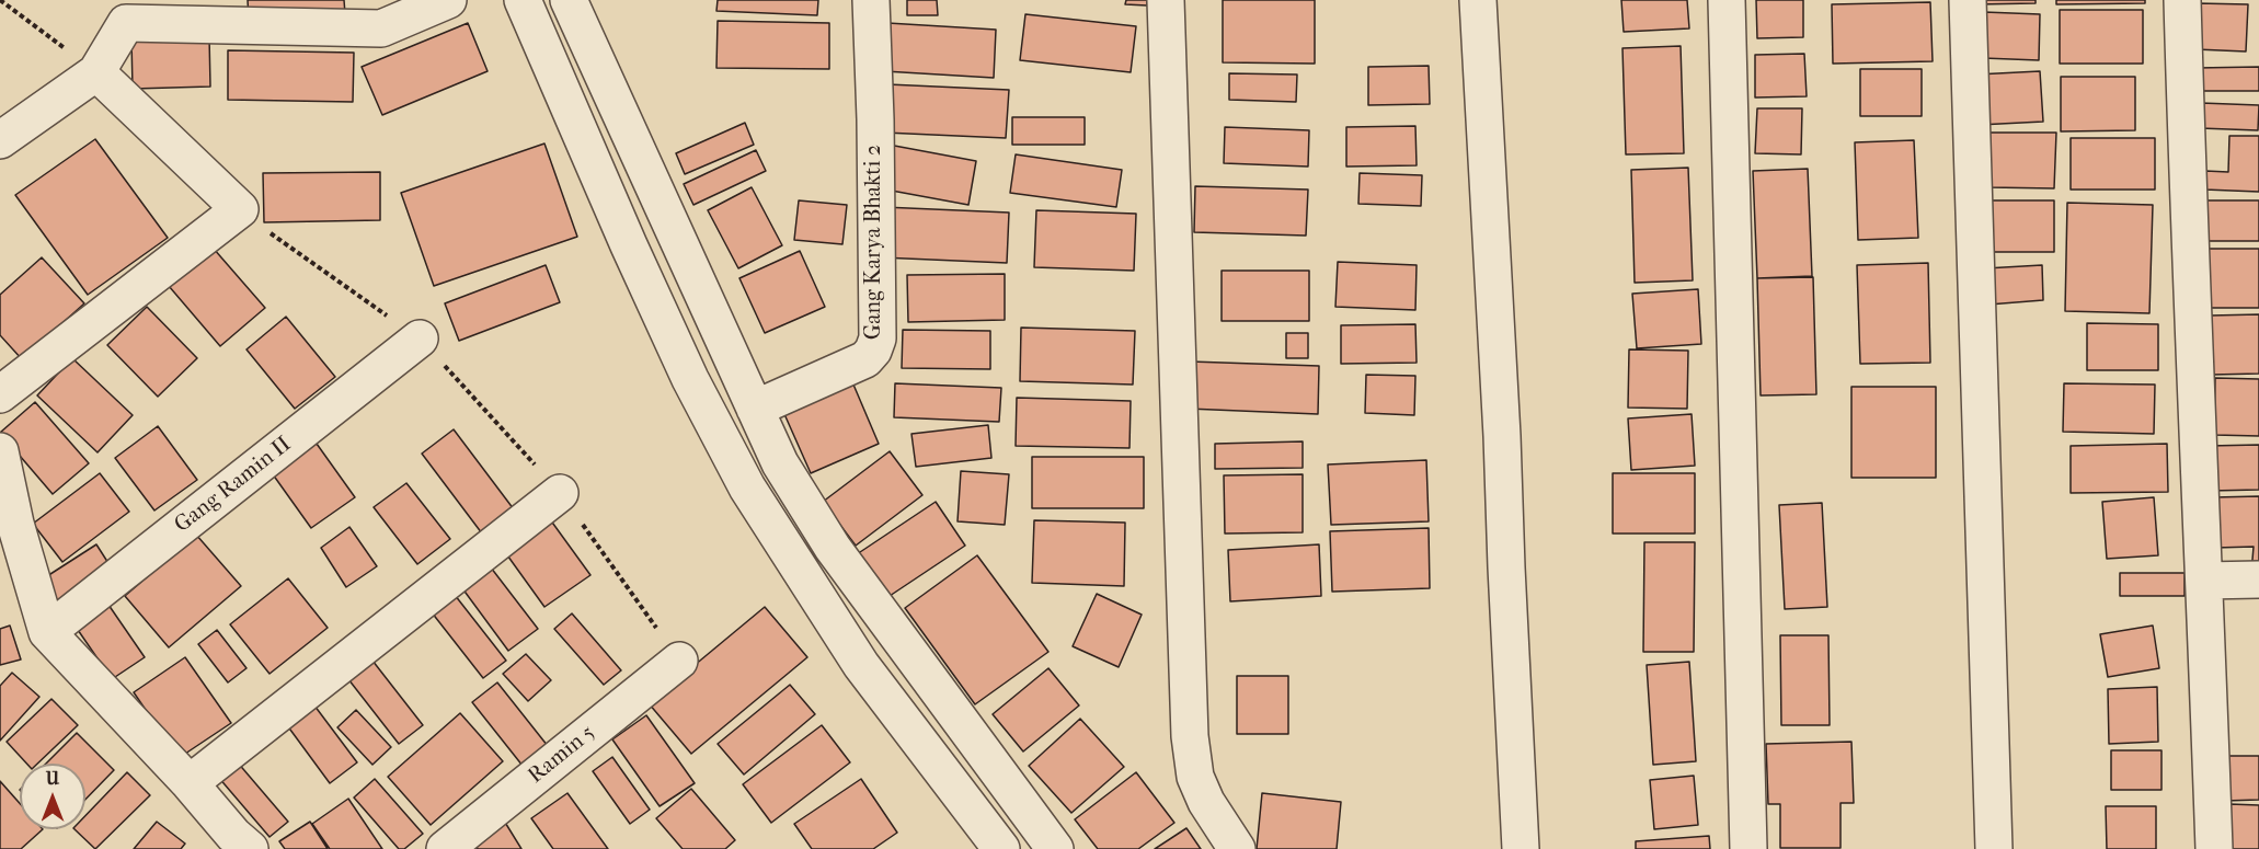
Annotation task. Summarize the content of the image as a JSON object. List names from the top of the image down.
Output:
{
  "streets": {
    "street": ["Gang Karya Bhakti 2", "Gang Ramin II", "Ramin 5"]
  },
  "north": "top"
}
